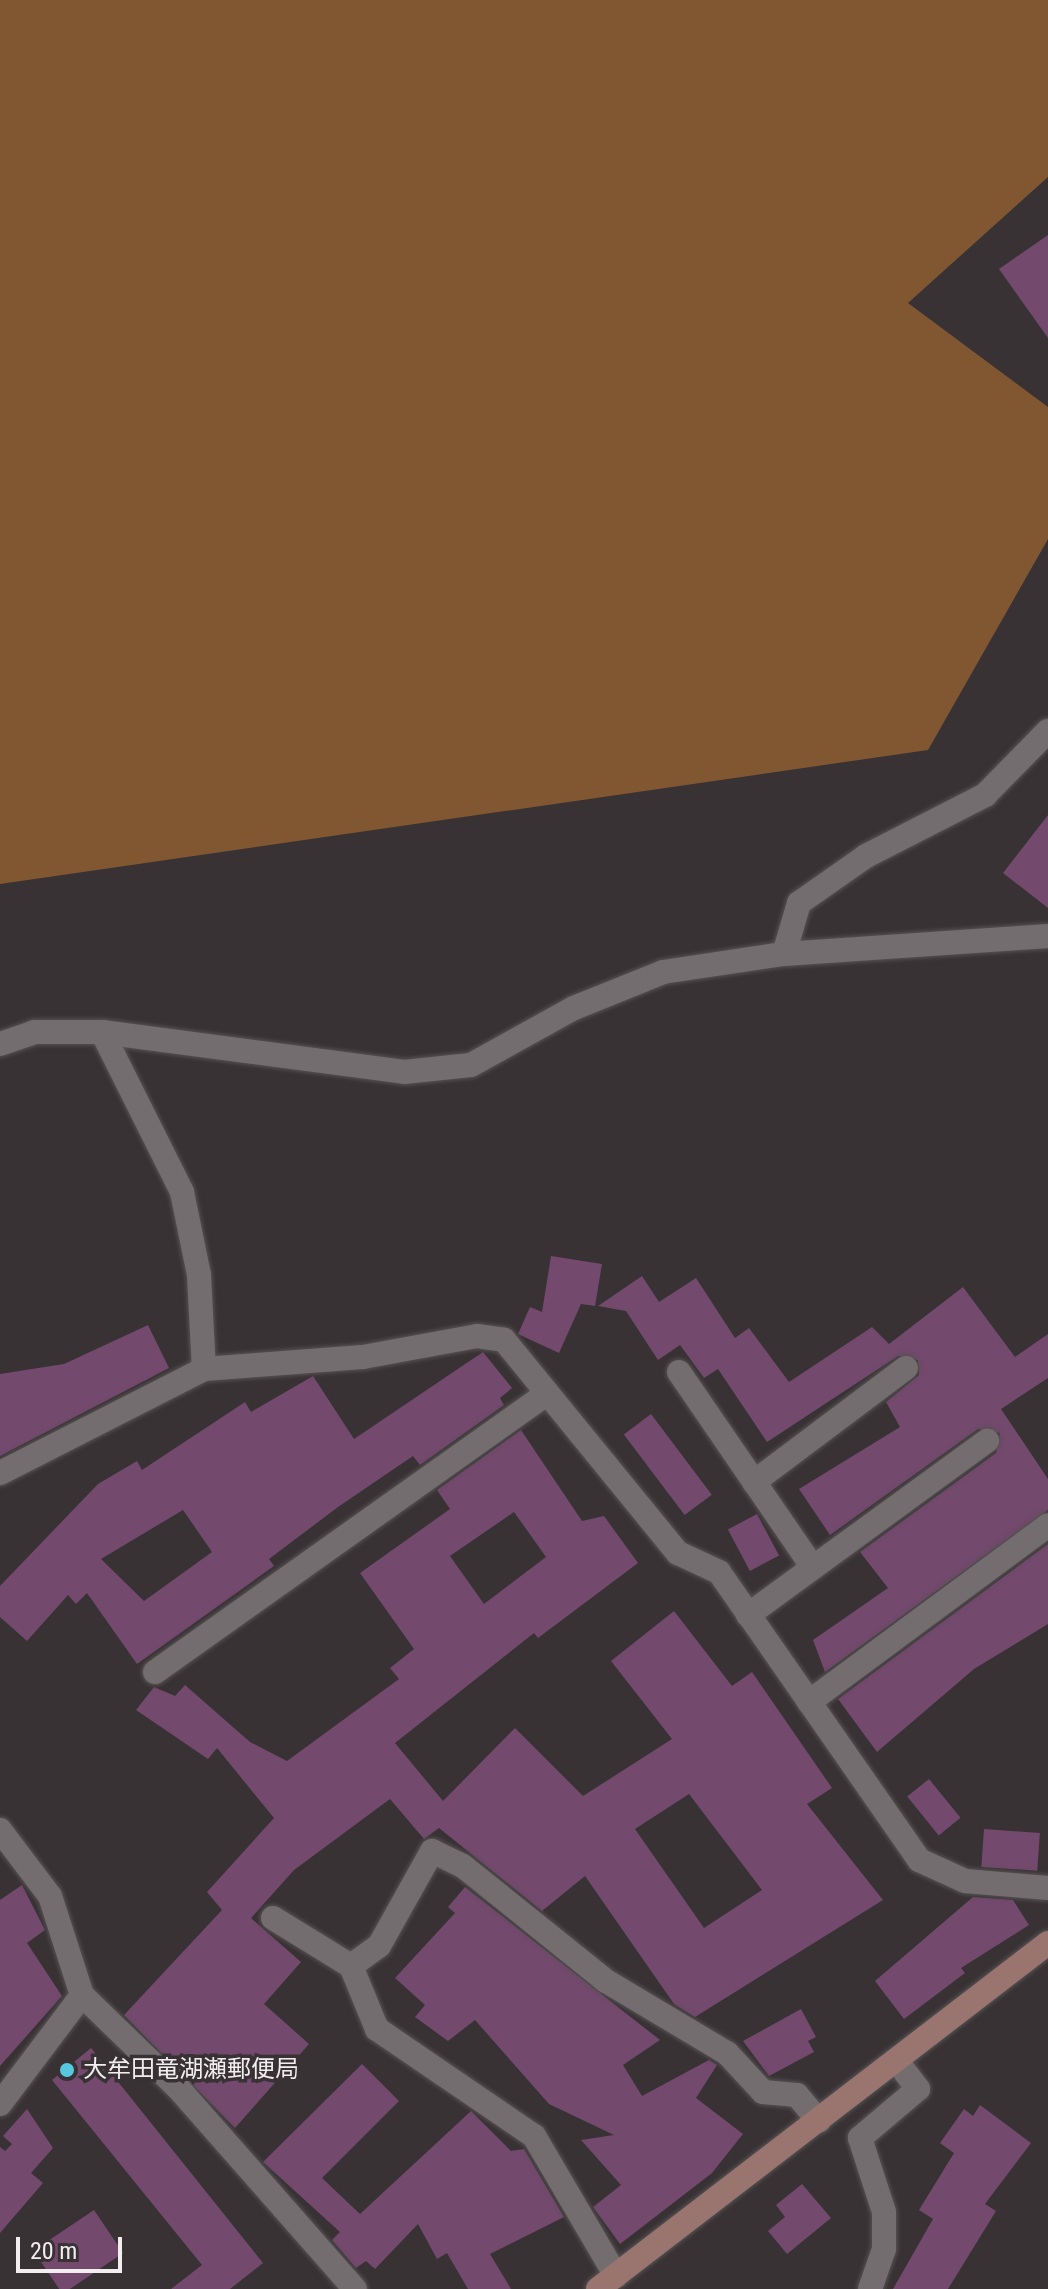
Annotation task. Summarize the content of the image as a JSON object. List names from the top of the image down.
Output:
{
  "places": ["大牟田竜湖瀬郵便局"],
  "scale_bar": "20 m"
}
